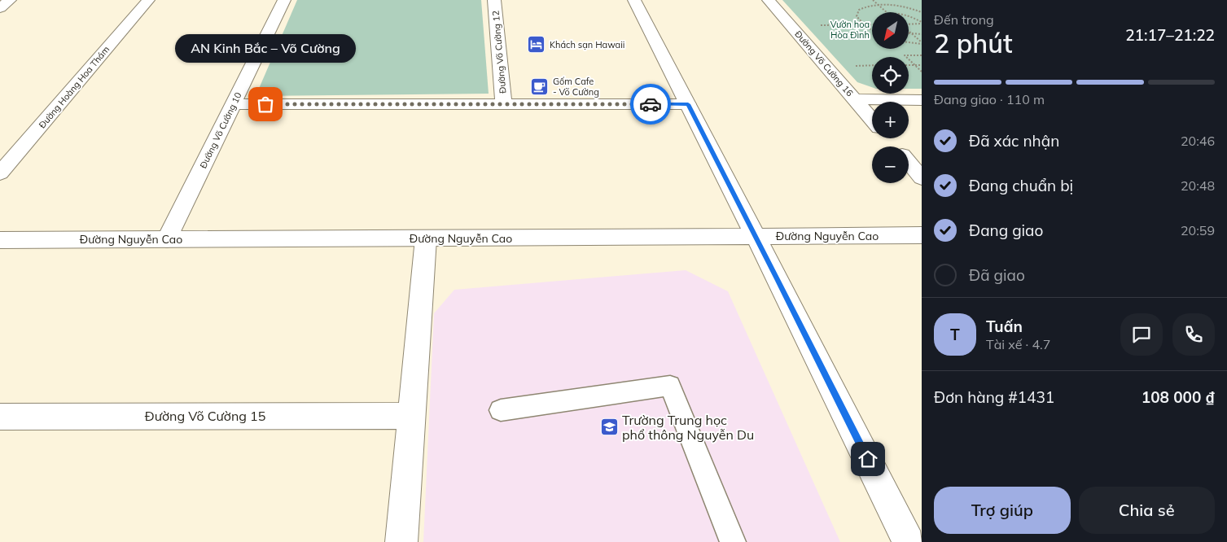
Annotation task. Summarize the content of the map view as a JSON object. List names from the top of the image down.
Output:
{
  "streets": {
    "street": [
      "Đường Võ Cường 12",
      "Đường Võ Cường 16",
      "Đường Hoàng Hoa Thám",
      "Đường Võ Cường 10",
      "Đường Nguyễn Cao",
      "Đường Võ Cường 15"
    ]
  },
  "crossings": [
    ["Đường Võ Cường 10", "Đường Nguyễn Cao"]
  ],
  "parks": ["Vườn hoa Hòa Đình"],
  "places": {
    "hotel": ["Khách sạn Hawaii"],
    "cafe": ["Gốm Cafe - Võ Cường"],
    "other": ["AN Kinh Bắc – Võ Cường"],
    "school or university": ["Trường Trung học phổ thông Nguyễn Du"]
  },
  "north": "bottom left",
  "page": {
    "heading": ["2 phút", "Đến trong", "21:17–21:22"],
    "panel": [
      "Tuấn",
      "Tài xế · 4.7",
      "Đơn hàng #1431",
      "108 000 ₫"
    ],
    "map_buttons": ["+", "−"],
    "bubble": "AN Kinh Bắc – Võ Cường",
    "bar": "Đang giao · 110 m",
    "list": [
      ["Đã xác nhận", "20:46"],
      ["Đang chuẩn bị", "20:48"],
      ["Đang giao", "20:59"],
      "Đã giao"
    ],
    "round": "T",
    "buttons": ["Trợ giúp", "Chia sẻ"]
  }
}
